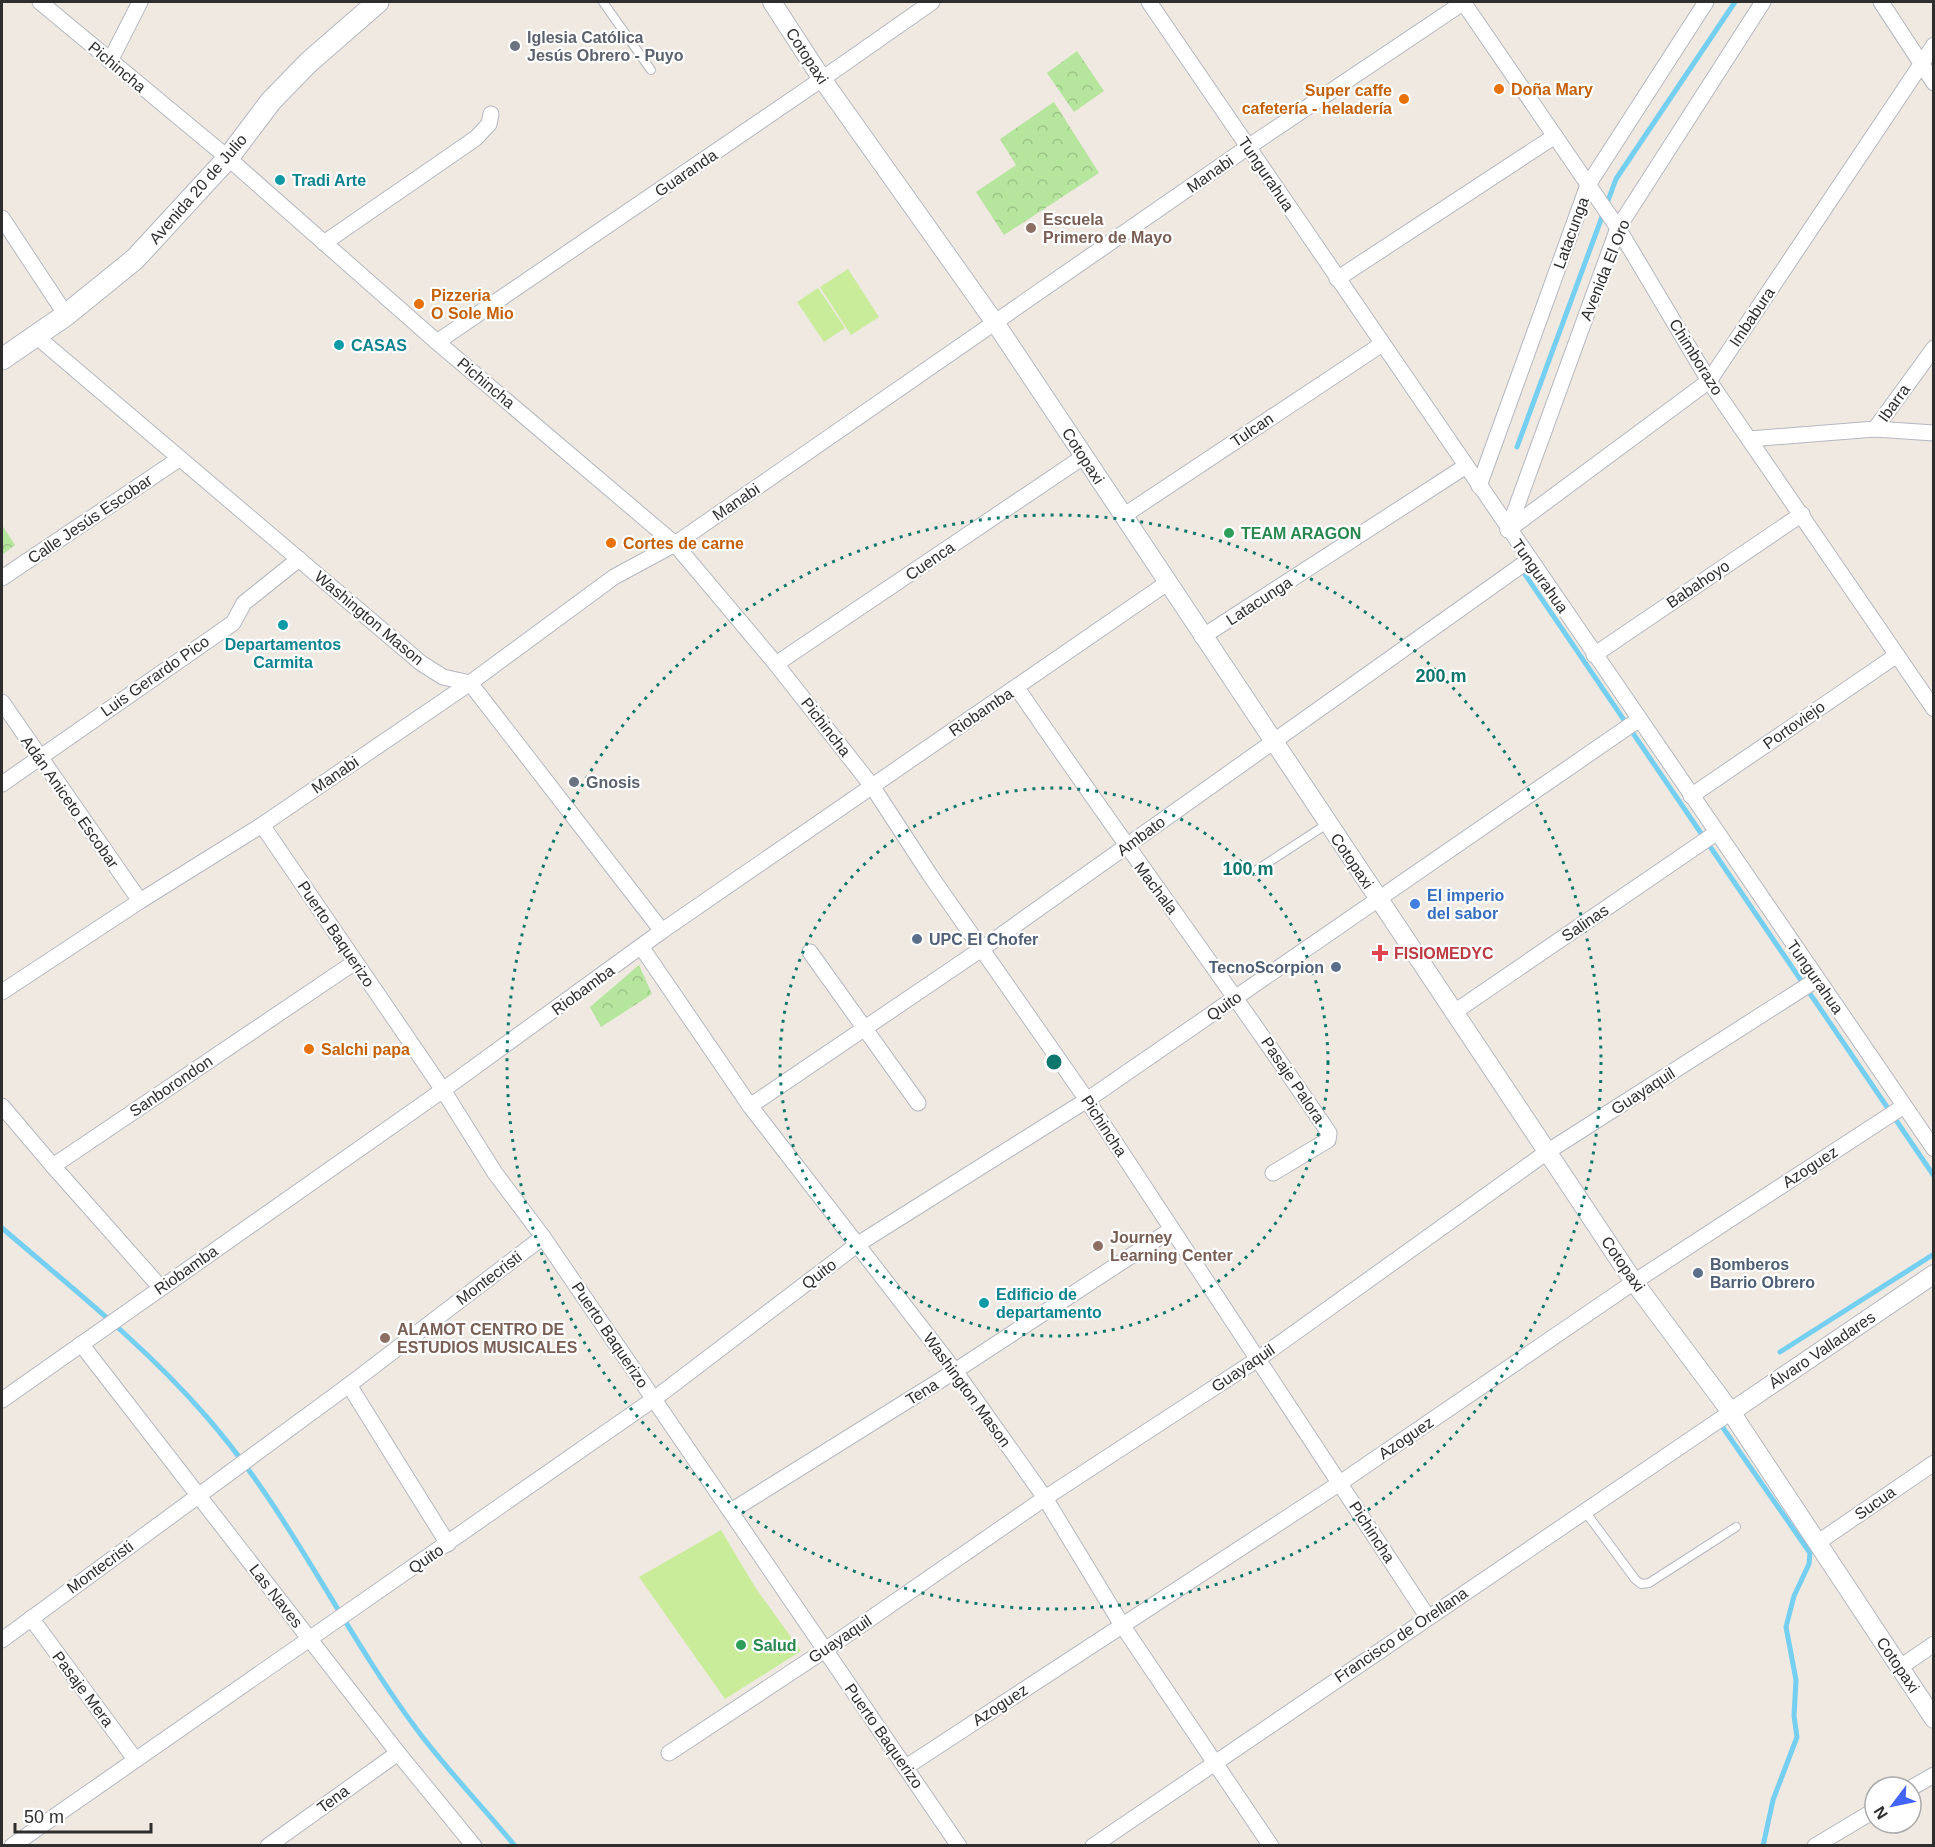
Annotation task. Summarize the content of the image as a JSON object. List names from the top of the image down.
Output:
{
  "streets": {
    "main road": ["Avenida 20 de Julio"],
    "street": [
      "Cotopaxi",
      "Pichincha",
      "Guaranda",
      "Manabi",
      "Tungurahua",
      "Latacunga",
      "Avenida El Oro",
      "Imbabura",
      "Chimborazo",
      "Ibarra",
      "Tulcan",
      "Calle Jesús Escobar",
      "Cuenca",
      "Babahoyo",
      "Washington Mason",
      "Luis Gerardo Pico",
      "Riobamba",
      "Portoviejo",
      "Adán Aniceto Escobar",
      "Ambato",
      "Machala",
      "Salinas",
      "Puerto Baquerizo",
      "Quito",
      "Pasaje Palora",
      "Sanborondon",
      "Guayaquil",
      "Azoguez",
      "Montecristi",
      "Álvaro Valladares",
      "Tena",
      "Sucua",
      "Las Naves",
      "Francisco de Orellana",
      "Pasaje Mera"
    ]
  },
  "crossings": [
    ["Cotopaxi", "Guaranda"],
    ["Cotopaxi", "Manabi"],
    ["Cotopaxi", "Latacunga"],
    ["Cotopaxi", "Tulcan"],
    ["Cotopaxi", "Cuenca"],
    ["Cotopaxi", "Riobamba"],
    ["Cotopaxi", "Ambato"],
    ["Cotopaxi", "Salinas"],
    ["Cotopaxi", "Quito"],
    ["Cotopaxi", "Guayaquil"],
    ["Cotopaxi", "Azoguez"],
    ["Cotopaxi", "Álvaro Valladares"],
    ["Cotopaxi", "Sucua"],
    ["Pichincha", "Guaranda"],
    ["Pichincha", "Manabi"],
    ["Pichincha", "Avenida 20 de Julio"],
    ["Pichincha", "Cuenca"],
    ["Pichincha", "Riobamba"],
    ["Pichincha", "Ambato"],
    ["Pichincha", "Quito"],
    ["Pichincha", "Guayaquil"],
    ["Pichincha", "Azoguez"],
    ["Pichincha", "Tena"],
    ["Pichincha", "Francisco de Orellana"],
    ["Manabi", "Tungurahua"],
    ["Manabi", "Chimborazo"],
    ["Manabi", "Washington Mason"],
    ["Manabi", "Adán Aniceto Escobar"],
    ["Manabi", "Puerto Baquerizo"],
    ["Tungurahua", "Latacunga"],
    ["Tungurahua", "Avenida El Oro"],
    ["Tungurahua", "Imbabura"],
    ["Tungurahua", "Tulcan"],
    ["Tungurahua", "Babahoyo"],
    ["Tungurahua", "Portoviejo"],
    ["Tungurahua", "Ambato"],
    ["Tungurahua", "Salinas"],
    ["Tungurahua", "Quito"],
    ["Tungurahua", "Guayaquil"],
    ["Tungurahua", "Azoguez"],
    ["Avenida 20 de Julio", "Washington Mason"],
    ["Latacunga", "Chimborazo"],
    ["Avenida El Oro", "Imbabura"],
    ["Avenida El Oro", "Chimborazo"],
    ["Imbabura", "Chimborazo"],
    ["Chimborazo", "Babahoyo"],
    ["Chimborazo", "Portoviejo"],
    ["Calle Jesús Escobar", "Washington Mason"],
    ["Washington Mason", "Luis Gerardo Pico"],
    ["Washington Mason", "Riobamba"],
    ["Washington Mason", "Ambato"],
    ["Washington Mason", "Quito"],
    ["Washington Mason", "Guayaquil"],
    ["Washington Mason", "Azoguez"],
    ["Washington Mason", "Tena"],
    ["Washington Mason", "Francisco de Orellana"],
    ["Luis Gerardo Pico", "Adán Aniceto Escobar"],
    ["Riobamba", "Machala"],
    ["Riobamba", "Puerto Baquerizo"],
    ["Riobamba", "Las Naves"],
    ["Ambato", "Machala"],
    ["Machala", "Quito"],
    ["Machala", "Pasaje Palora"],
    ["Puerto Baquerizo", "Quito"],
    ["Puerto Baquerizo", "Sanborondon"],
    ["Puerto Baquerizo", "Guayaquil"],
    ["Puerto Baquerizo", "Azoguez"],
    ["Puerto Baquerizo", "Montecristi"],
    ["Puerto Baquerizo", "Tena"],
    ["Quito", "Pasaje Palora"],
    ["Quito", "Las Naves"],
    ["Quito", "Pasaje Mera"],
    ["Montecristi", "Las Naves"],
    ["Montecristi", "Pasaje Mera"],
    ["Álvaro Valladares", "Francisco de Orellana"],
    ["Tena", "Las Naves"]
  ],
  "places": {
    "other": [
      "Iglesia Católica Jesús Obrero - Puyo",
      "Doña Mary",
      "Super caffe cafetería - heladería",
      "Tradi Arte",
      "Escuela Primero de Mayo",
      "Pizzeria O Sole Mio",
      "CASAS",
      "TEAM ARAGON",
      "Cortes de carne",
      "Departamentos Carmita",
      "Gnosis",
      "El imperio del sabor",
      "UPC El Chofer",
      "TecnoScorpion",
      "Salchi papa",
      "Journey Learning Center",
      "Bomberos Barrio Obrero",
      "Edificio de departamento",
      "ALAMOT CENTRO DE ESTUDIOS MUSICALES",
      "Salud"
    ],
    "health": ["FISIOMEDYC"]
  },
  "scale_bar": "50 m",
  "north": "bottom left",
  "rings": ["200 m", "100 m"]
}
